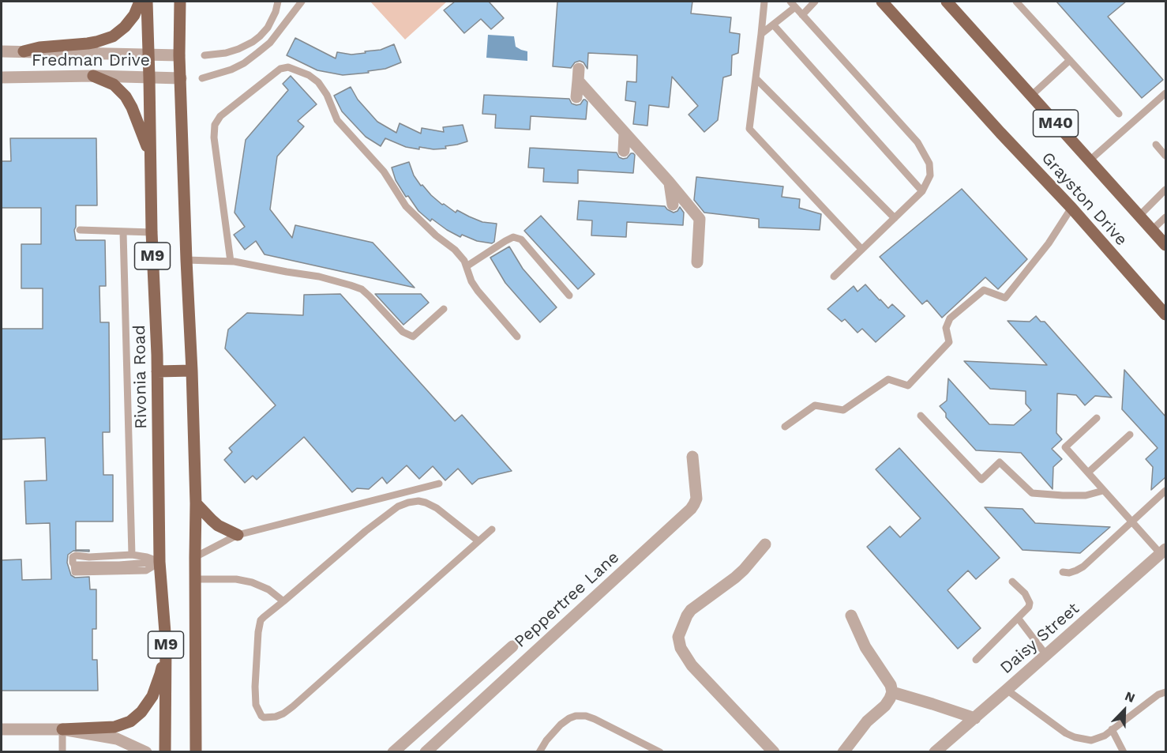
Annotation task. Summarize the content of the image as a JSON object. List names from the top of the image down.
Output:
{
  "streets": {
    "main road": [
      "M40",
      "Grayston Drive",
      "M9",
      "Rivonia Road"
    ],
    "street": ["Fredman Drive", "Peppertree Lane", "Daisy Street"]
  },
  "crossings": [
    ["Fredman Drive", "M9"],
    ["Fredman Drive", "Rivonia Road"]
  ],
  "north": "top right"
}
